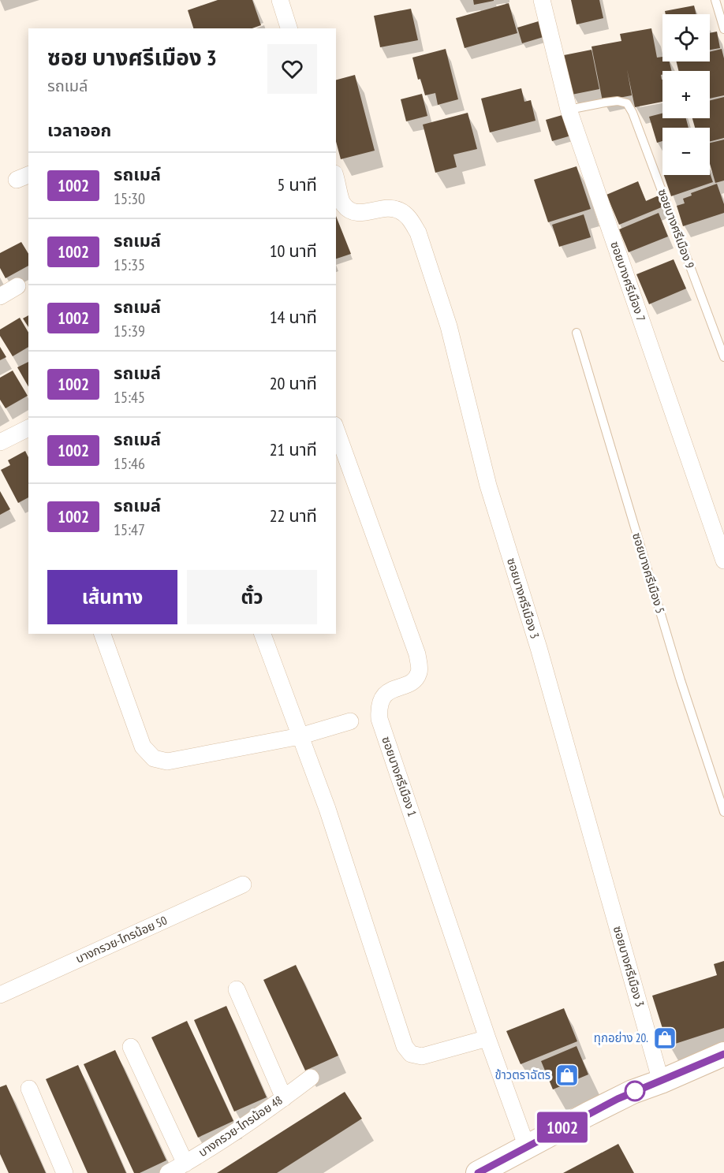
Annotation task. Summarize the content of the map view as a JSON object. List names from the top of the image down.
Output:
{
  "streets": {
    "street": [
      "ซอยบางศรีเมือง 7",
      "ซอยบางศรีเมือง 3",
      "ซอยบางศรีเมือง 1",
      "บางกรวย-ไทรน้อย 50",
      "บางกรวย-ไทรน้อย 48"
    ],
    "lane": ["ซอยบางศรีเมือง 9", "ซอยบางศรีเมือง 5"]
  },
  "crossings": [
    ["ซอยบางศรีเมือง 9", "ซอยบางศรีเมือง 7"]
  ],
  "places": {
    "shop": ["ทุกอย่าง 20.", "ข้าวตราฉัตร"]
  },
  "lines": ["bus line 1002"],
  "page": {
    "on_map": "1002",
    "map_buttons": ["+", "−"],
    "heading": [
      ["ซอย บางศรีเมือง 3", "รถเมล์"],
      "เวลาออก"
    ],
    "list": [
      {
        "mark": "1002",
        "name": "รถเมล์",
        "note": "15:30",
        "value": "5 นาที"
      },
      {
        "mark": "1002",
        "name": "รถเมล์",
        "note": "15:35",
        "value": "10 นาที"
      },
      {
        "mark": "1002",
        "name": "รถเมล์",
        "note": "15:39",
        "value": "14 นาที"
      },
      {
        "mark": "1002",
        "name": "รถเมล์",
        "note": "15:45",
        "value": "20 นาที"
      },
      {
        "mark": "1002",
        "name": "รถเมล์",
        "note": "15:46",
        "value": "21 นาที"
      },
      {
        "mark": "1002",
        "name": "รถเมล์",
        "note": "15:47",
        "value": "22 นาที"
      }
    ],
    "buttons": ["เส้นทาง", "ตั๋ว"]
  }
}
